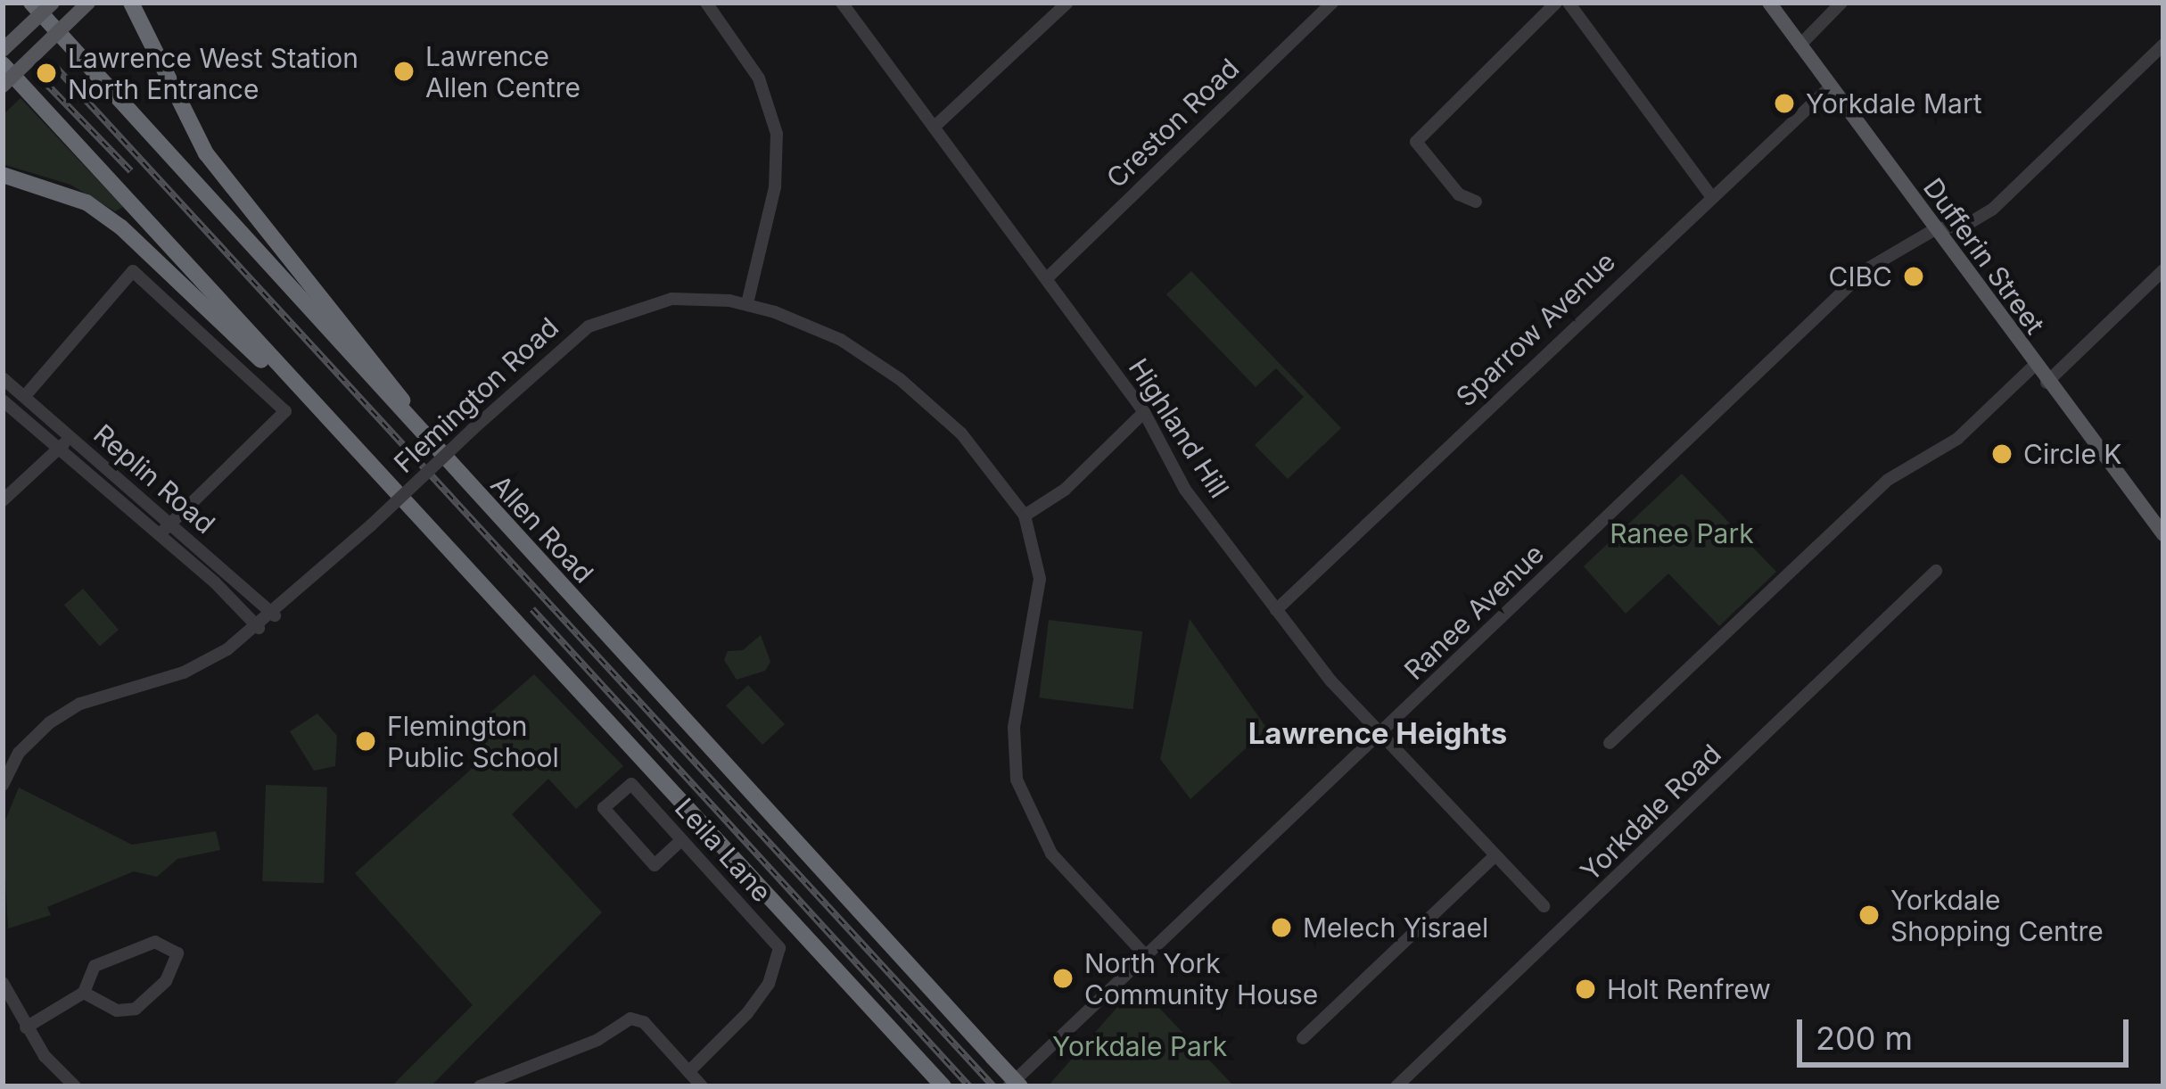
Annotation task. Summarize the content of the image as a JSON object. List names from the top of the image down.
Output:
{
  "streets": {
    "highway": ["Allen Road"],
    "main road": ["Dufferin Street"],
    "street": [
      "Creston Road",
      "Sparrow Avenue",
      "Flemington Road",
      "Highland Hill",
      "Replin Road",
      "Ranee Avenue",
      "Yorkdale Road",
      "Leila Lane"
    ]
  },
  "crossings": [
    ["Creston Road", "Highland Hill"],
    ["Dufferin Street", "Sparrow Avenue"],
    ["Dufferin Street", "Ranee Avenue"],
    ["Sparrow Avenue", "Highland Hill"],
    ["Flemington Road", "Replin Road"],
    ["Flemington Road", "Ranee Avenue"],
    ["Highland Hill", "Ranee Avenue"]
  ],
  "districts": ["Lawrence Heights"],
  "parks": ["Ranee Park", "Yorkdale Park"],
  "places": [
    "Lawrence Allen Centre",
    "Lawrence West Station North Entrance",
    "Yorkdale Mart",
    "CIBC",
    "Circle K",
    "Flemington Public School",
    "Yorkdale Shopping Centre",
    "Melech Yisrael",
    "North York Community House",
    "Holt Renfrew"
  ],
  "scale_bar": "200 m"
}
